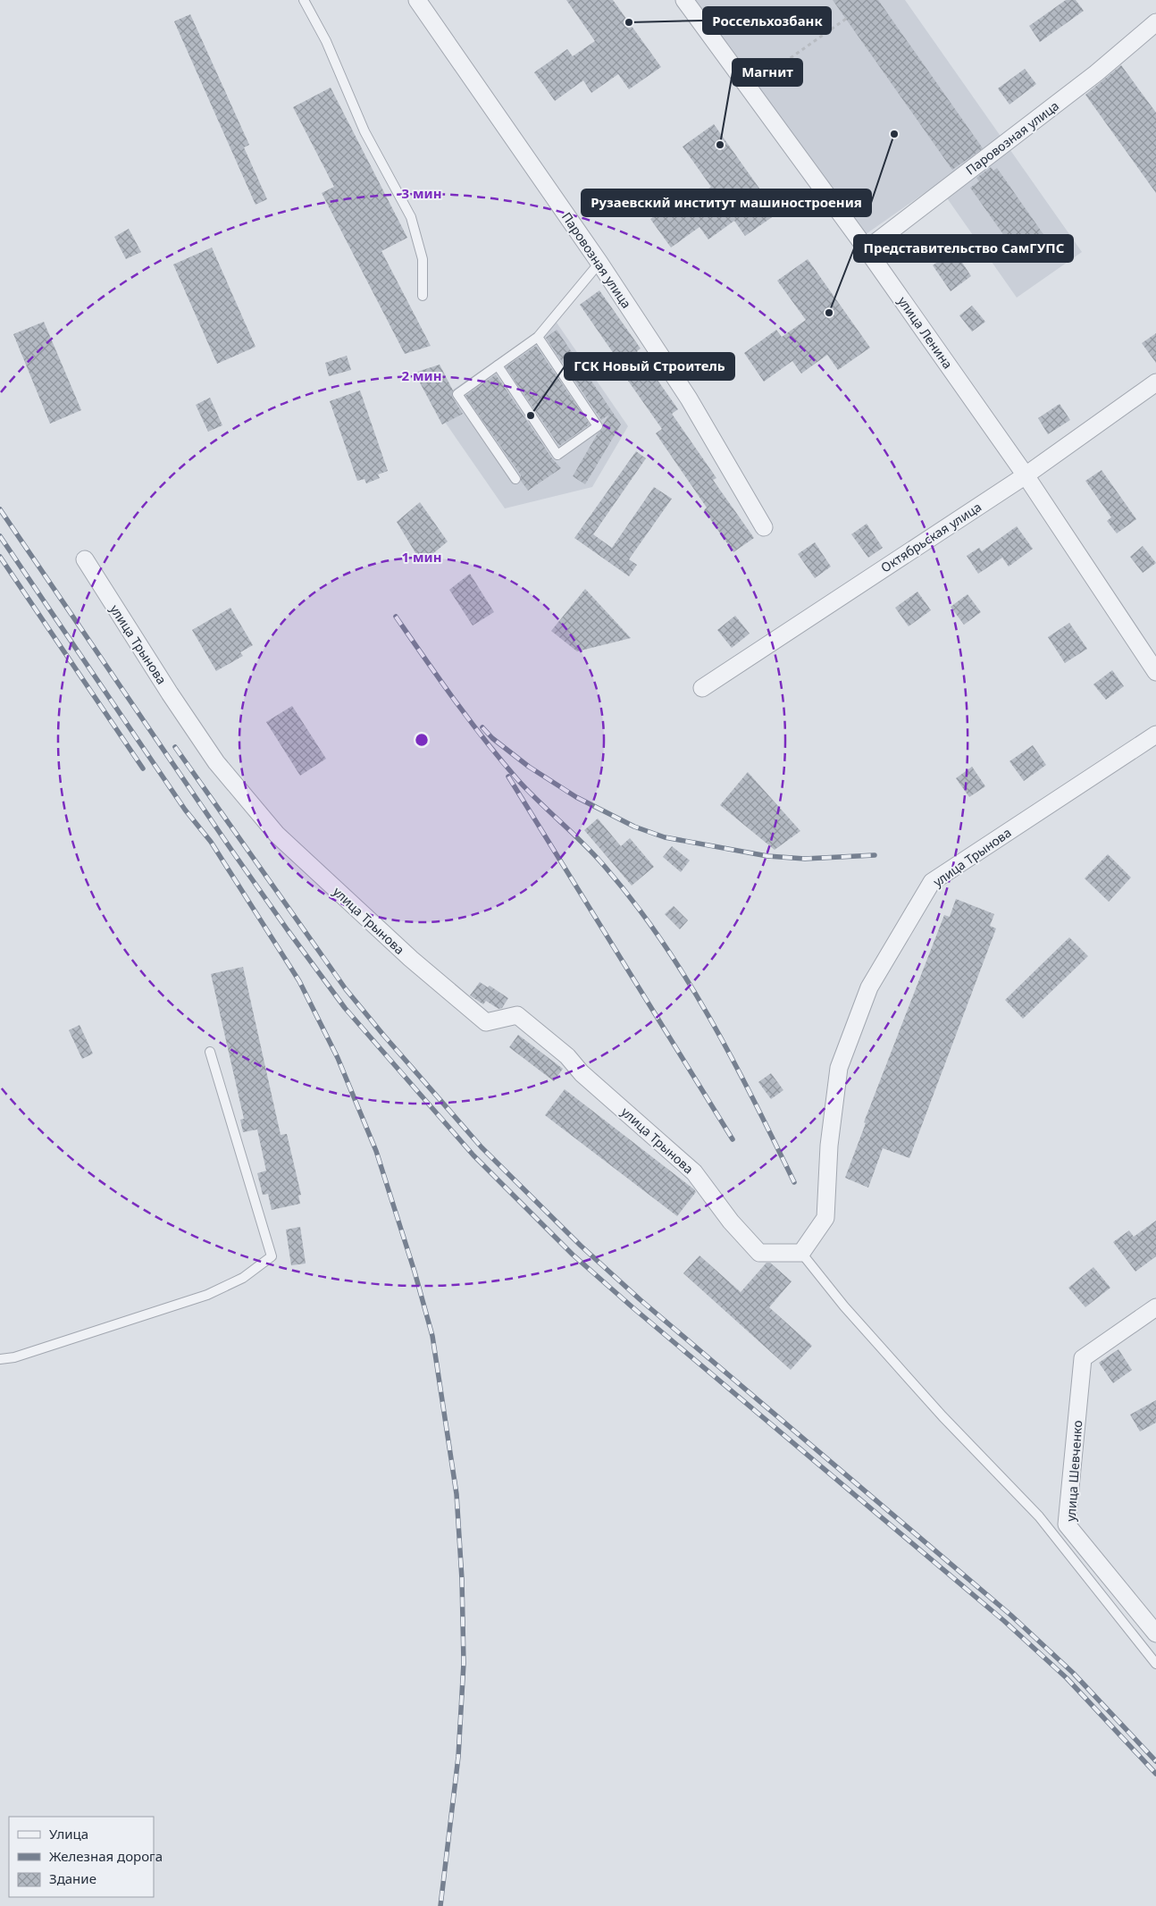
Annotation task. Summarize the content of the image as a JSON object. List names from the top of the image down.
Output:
{
  "streets": {
    "street": [
      "Паровозная улица",
      "улица Ленина",
      "Октябрьская улица",
      "улица Трынова",
      "улица Шевченко"
    ]
  },
  "crossings": [
    ["Паровозная улица", "улица Ленина"],
    ["улица Ленина", "Октябрьская улица"]
  ],
  "places": [
    "Россельхозбанк",
    "Рузаевский институт машиностроения",
    "Магнит",
    "Представительство СамГУПС",
    "ГСК Новый Строитель"
  ],
  "legend": ["Улица", "Железная дорога", "Здание"],
  "rings": ["3 мин", "2 мин", "1 мин"]
}
